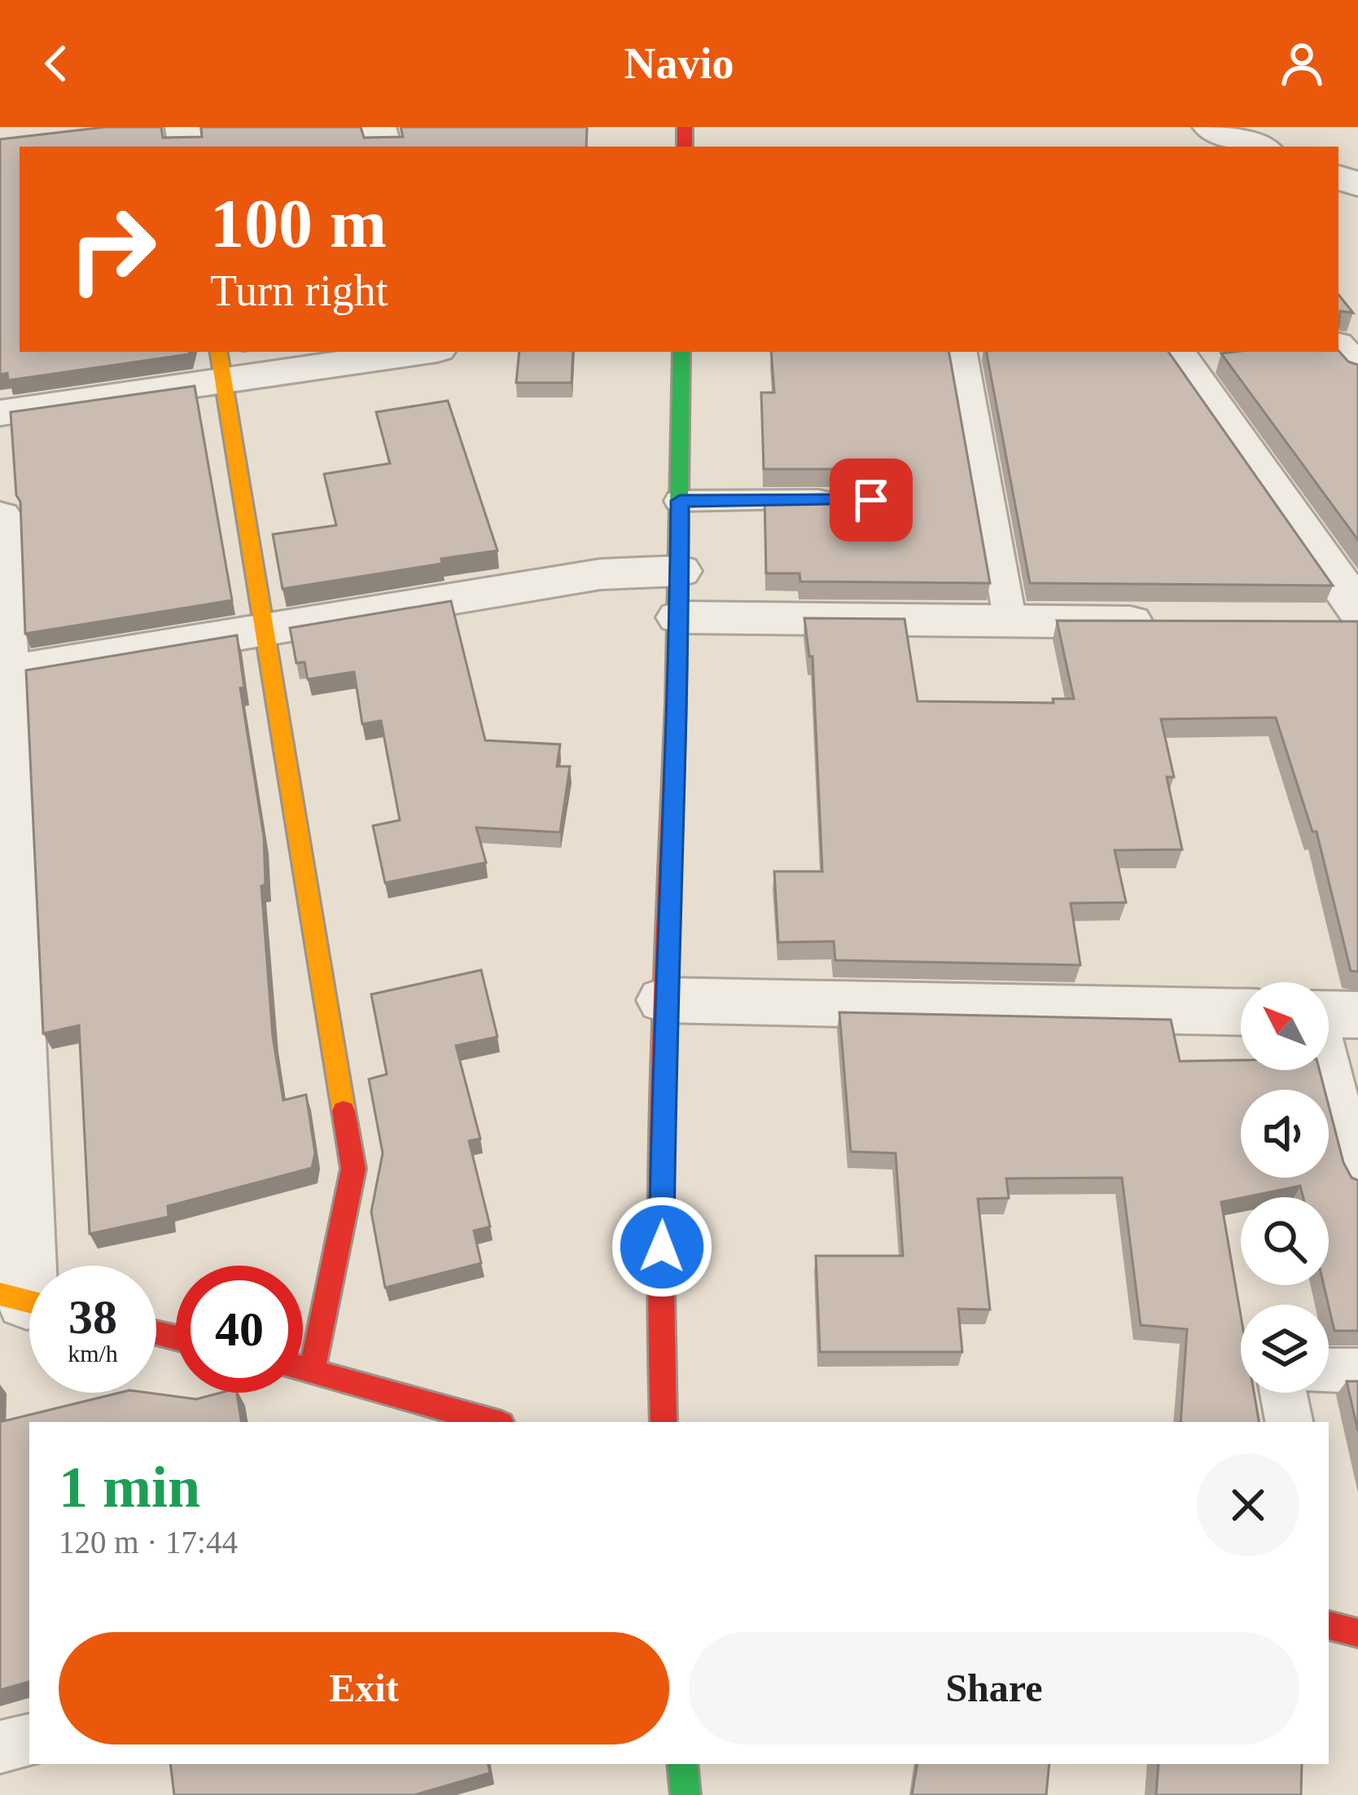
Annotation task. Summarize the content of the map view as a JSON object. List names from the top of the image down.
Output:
{
  "north": "top left",
  "page": {
    "header": "Navio",
    "turn": ["100 m", "Turn right"],
    "speed": "38 km/h",
    "limit": "40",
    "heading": ["1 min", "120 m · 17:44"],
    "buttons": ["Exit", "Share"]
  }
}
